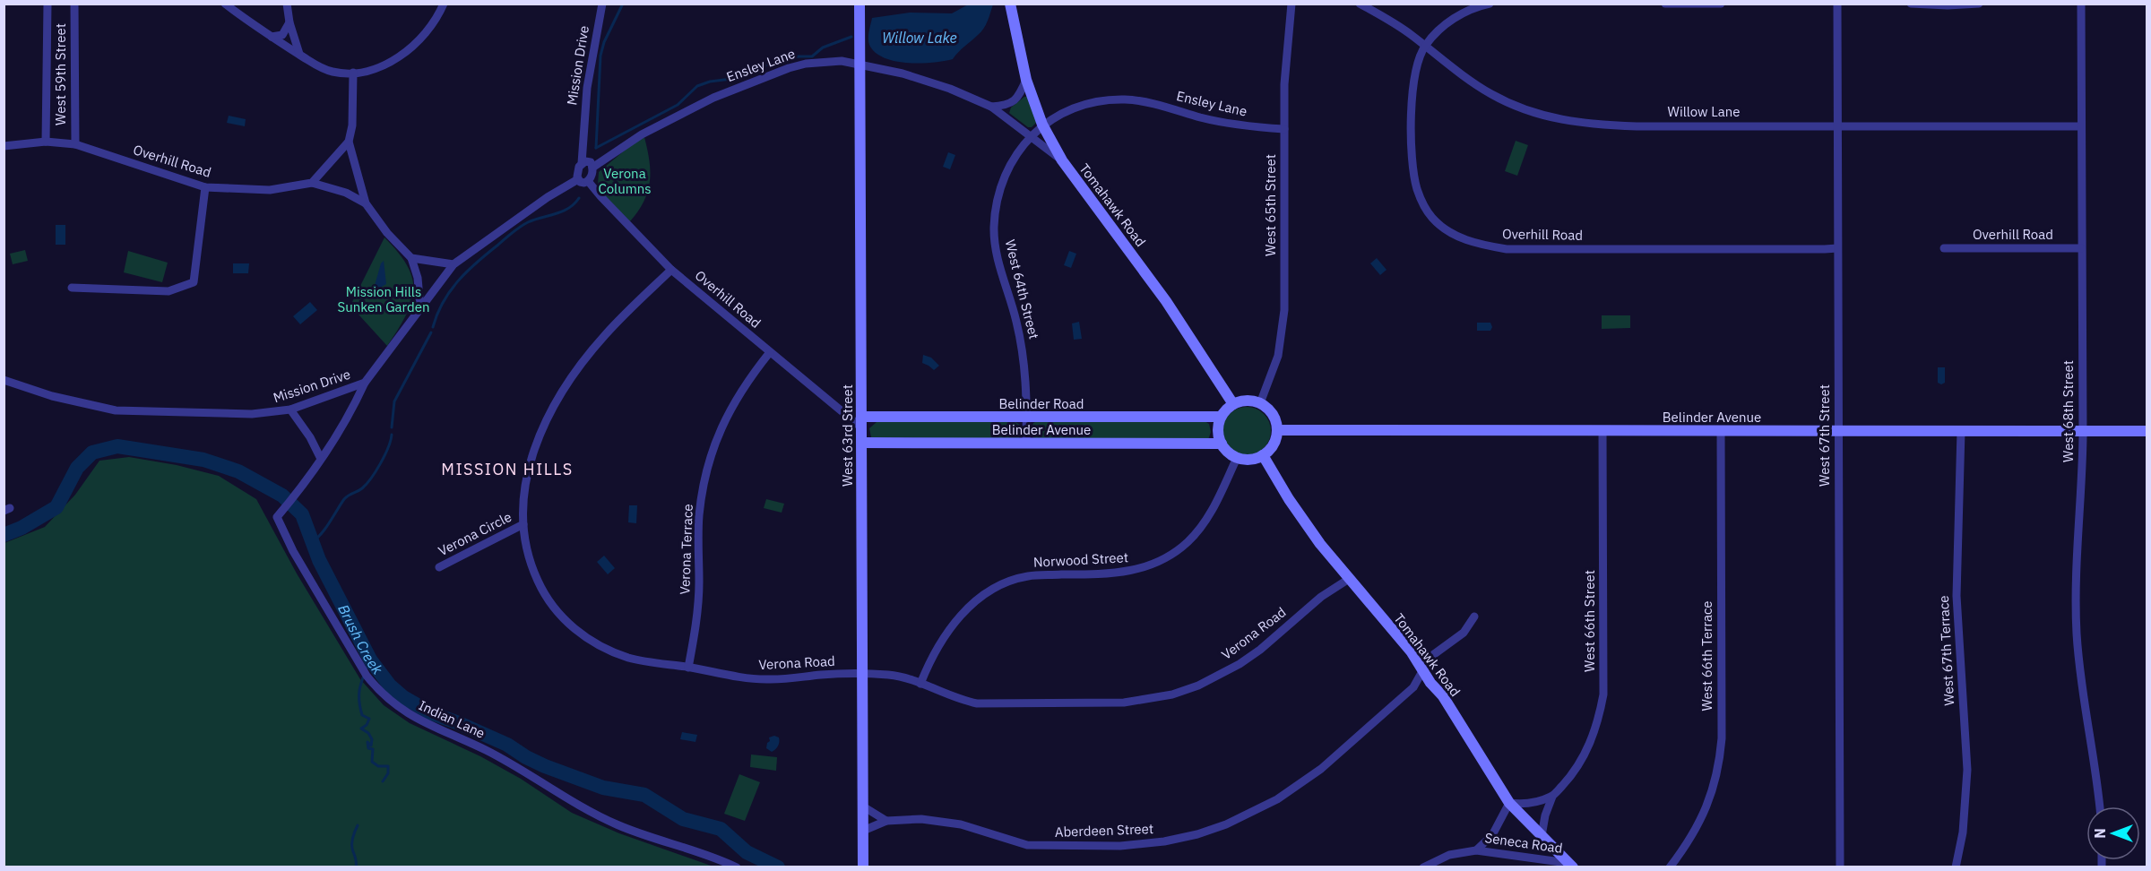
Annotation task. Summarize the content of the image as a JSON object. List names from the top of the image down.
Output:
{
  "streets": {
    "street": [
      "Mission Drive",
      "Ensley Lane",
      "West 59th Street",
      "Willow Lane",
      "Overhill Road",
      "Tomahawk Road",
      "West 65th Street",
      "West 64th Street",
      "Belinder Road",
      "West 68th Street",
      "Belinder Avenue",
      "West 63rd Street",
      "West 67th Street",
      "Verona Circle",
      "Verona Terrace",
      "Norwood Street",
      "West 66th Street",
      "Verona Road",
      "West 67th Terrace",
      "West 66th Terrace",
      "Indian Lane",
      "Aberdeen Street",
      "Seneca Road"
    ]
  },
  "crossings": [
    ["Mission Drive", "Ensley Lane"],
    ["Mission Drive", "Overhill Road"],
    ["Mission Drive", "Indian Lane"],
    ["Ensley Lane", "Overhill Road"],
    ["Ensley Lane", "Tomahawk Road"],
    ["Ensley Lane", "West 65th Street"],
    ["Ensley Lane", "West 64th Street"],
    ["Ensley Lane", "West 63rd Street"],
    ["West 59th Street", "Overhill Road"],
    ["Willow Lane", "Overhill Road"],
    ["Willow Lane", "West 68th Street"],
    ["Willow Lane", "West 67th Street"],
    ["Overhill Road", "Belinder Road"],
    ["Overhill Road", "West 68th Street"],
    ["Overhill Road", "West 63rd Street"],
    ["Overhill Road", "West 67th Street"],
    ["Overhill Road", "Verona Terrace"],
    ["Overhill Road", "Verona Road"],
    ["Tomahawk Road", "West 65th Street"],
    ["Tomahawk Road", "West 64th Street"],
    ["Tomahawk Road", "Belinder Road"],
    ["Tomahawk Road", "Belinder Avenue"],
    ["Tomahawk Road", "Norwood Street"],
    ["Tomahawk Road", "West 66th Street"],
    ["Tomahawk Road", "Verona Road"],
    ["Tomahawk Road", "Aberdeen Street"],
    ["Tomahawk Road", "Seneca Road"],
    ["West 65th Street", "Belinder Road"],
    ["West 65th Street", "Belinder Avenue"],
    ["West 65th Street", "Norwood Street"],
    ["West 64th Street", "Belinder Road"],
    ["West 64th Street", "Belinder Avenue"],
    ["Belinder Road", "Belinder Avenue"],
    ["Belinder Road", "West 63rd Street"],
    ["Belinder Road", "Norwood Street"],
    ["West 68th Street", "Belinder Avenue"],
    ["Belinder Avenue", "West 63rd Street"],
    ["Belinder Avenue", "West 67th Street"],
    ["Belinder Avenue", "Norwood Street"],
    ["Belinder Avenue", "West 66th Street"],
    ["Belinder Avenue", "West 67th Terrace"],
    ["Belinder Avenue", "West 66th Terrace"],
    ["West 63rd Street", "Verona Road"],
    ["West 63rd Street", "Aberdeen Street"],
    ["Verona Circle", "Verona Road"],
    ["Verona Terrace", "Verona Road"],
    ["Norwood Street", "Verona Road"]
  ],
  "districts": ["MISSION HILLS"],
  "water": ["Willow Lake", "Brush Creek"],
  "parks": ["Verona Columns", "Mission Hills Sunken Garden"],
  "north": "left"
}
